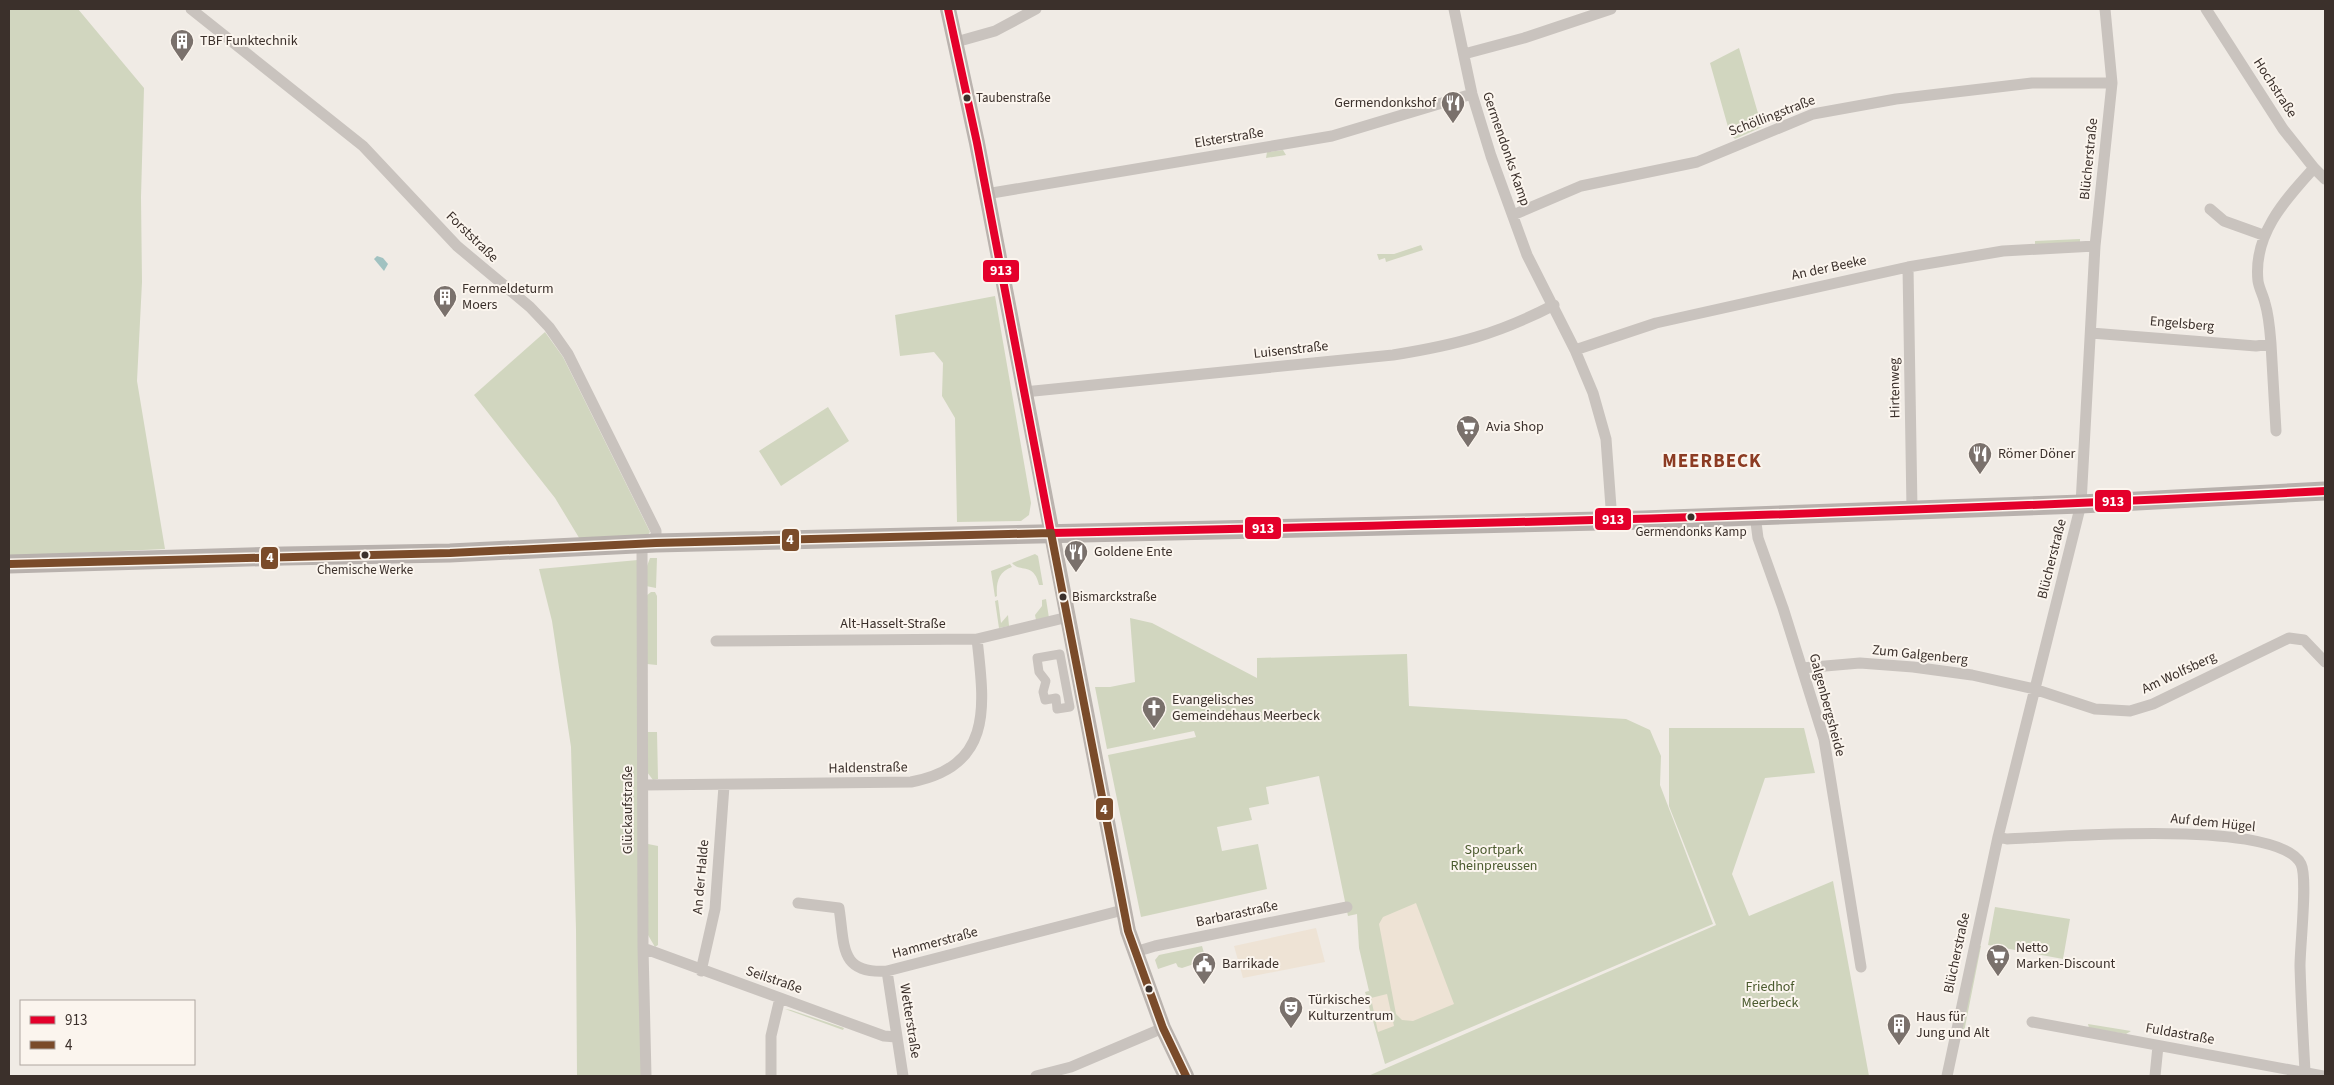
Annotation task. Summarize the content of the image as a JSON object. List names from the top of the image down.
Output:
{
  "streets": {
    "street": [
      "Hochstraße",
      "Schöllingstraße",
      "Elsterstraße",
      "Germendonks Kamp",
      "Blücherstraße",
      "Forststraße",
      "An der Beeke",
      "Engelsberg",
      "Luisenstraße",
      "Hirtenweg",
      "Alt-Hasselt-Straße",
      "Zum Galgenberg",
      "Am Wolfsberg",
      "Galgenbergsheide",
      "Haldenstraße",
      "Glückaufstraße",
      "Auf dem Hügel",
      "An der Halde",
      "Barbarastraße",
      "Hammerstraße",
      "Seilstraße",
      "Wetterstraße",
      "Fuldastraße"
    ]
  },
  "crossings": [
    ["Schöllingstraße", "Germendonks Kamp"],
    ["Schöllingstraße", "Blücherstraße"],
    ["Elsterstraße", "Germendonks Kamp"],
    ["Germendonks Kamp", "An der Beeke"],
    ["Germendonks Kamp", "Luisenstraße"],
    ["Blücherstraße", "An der Beeke"],
    ["Blücherstraße", "Engelsberg"],
    ["Blücherstraße", "Zum Galgenberg"],
    ["Blücherstraße", "Am Wolfsberg"],
    ["Blücherstraße", "Auf dem Hügel"],
    ["Forststraße", "Glückaufstraße"],
    ["An der Beeke", "Hirtenweg"],
    ["Alt-Hasselt-Straße", "Haldenstraße"],
    ["Zum Galgenberg", "Am Wolfsberg"],
    ["Zum Galgenberg", "Galgenbergsheide"],
    ["Haldenstraße", "Glückaufstraße"],
    ["Haldenstraße", "An der Halde"],
    ["Glückaufstraße", "Seilstraße"],
    ["Auf dem Hügel", "Fuldastraße"],
    ["An der Halde", "Seilstraße"],
    ["Hammerstraße", "Wetterstraße"],
    ["Seilstraße", "Wetterstraße"]
  ],
  "districts": ["MEERBECK"],
  "parks": ["Sportpark Rheinpreussen", "Friedhof Meerbeck"],
  "places": {
    "building": ["TBF Funktechnik", "Fernmeldeturm Moers", "Haus für Jung und Alt"],
    "other": [
      "Taubenstraße",
      "Germendonks Kamp",
      "Chemische Werke",
      "Bismarckstraße"
    ],
    "restaurant": ["Germendonkshof", "Römer Döner", "Goldene Ente"],
    "supermarket": ["Avia Shop", "Netto Marken-Discount"],
    "church": ["Evangelisches Gemeindehaus Meerbeck"],
    "public building": ["Barrikade"],
    "theatre": ["Türkisches Kulturzentrum"]
  },
  "lines": ["transit line 913", "transit line 4"],
  "legend": ["913", "4"]
}
